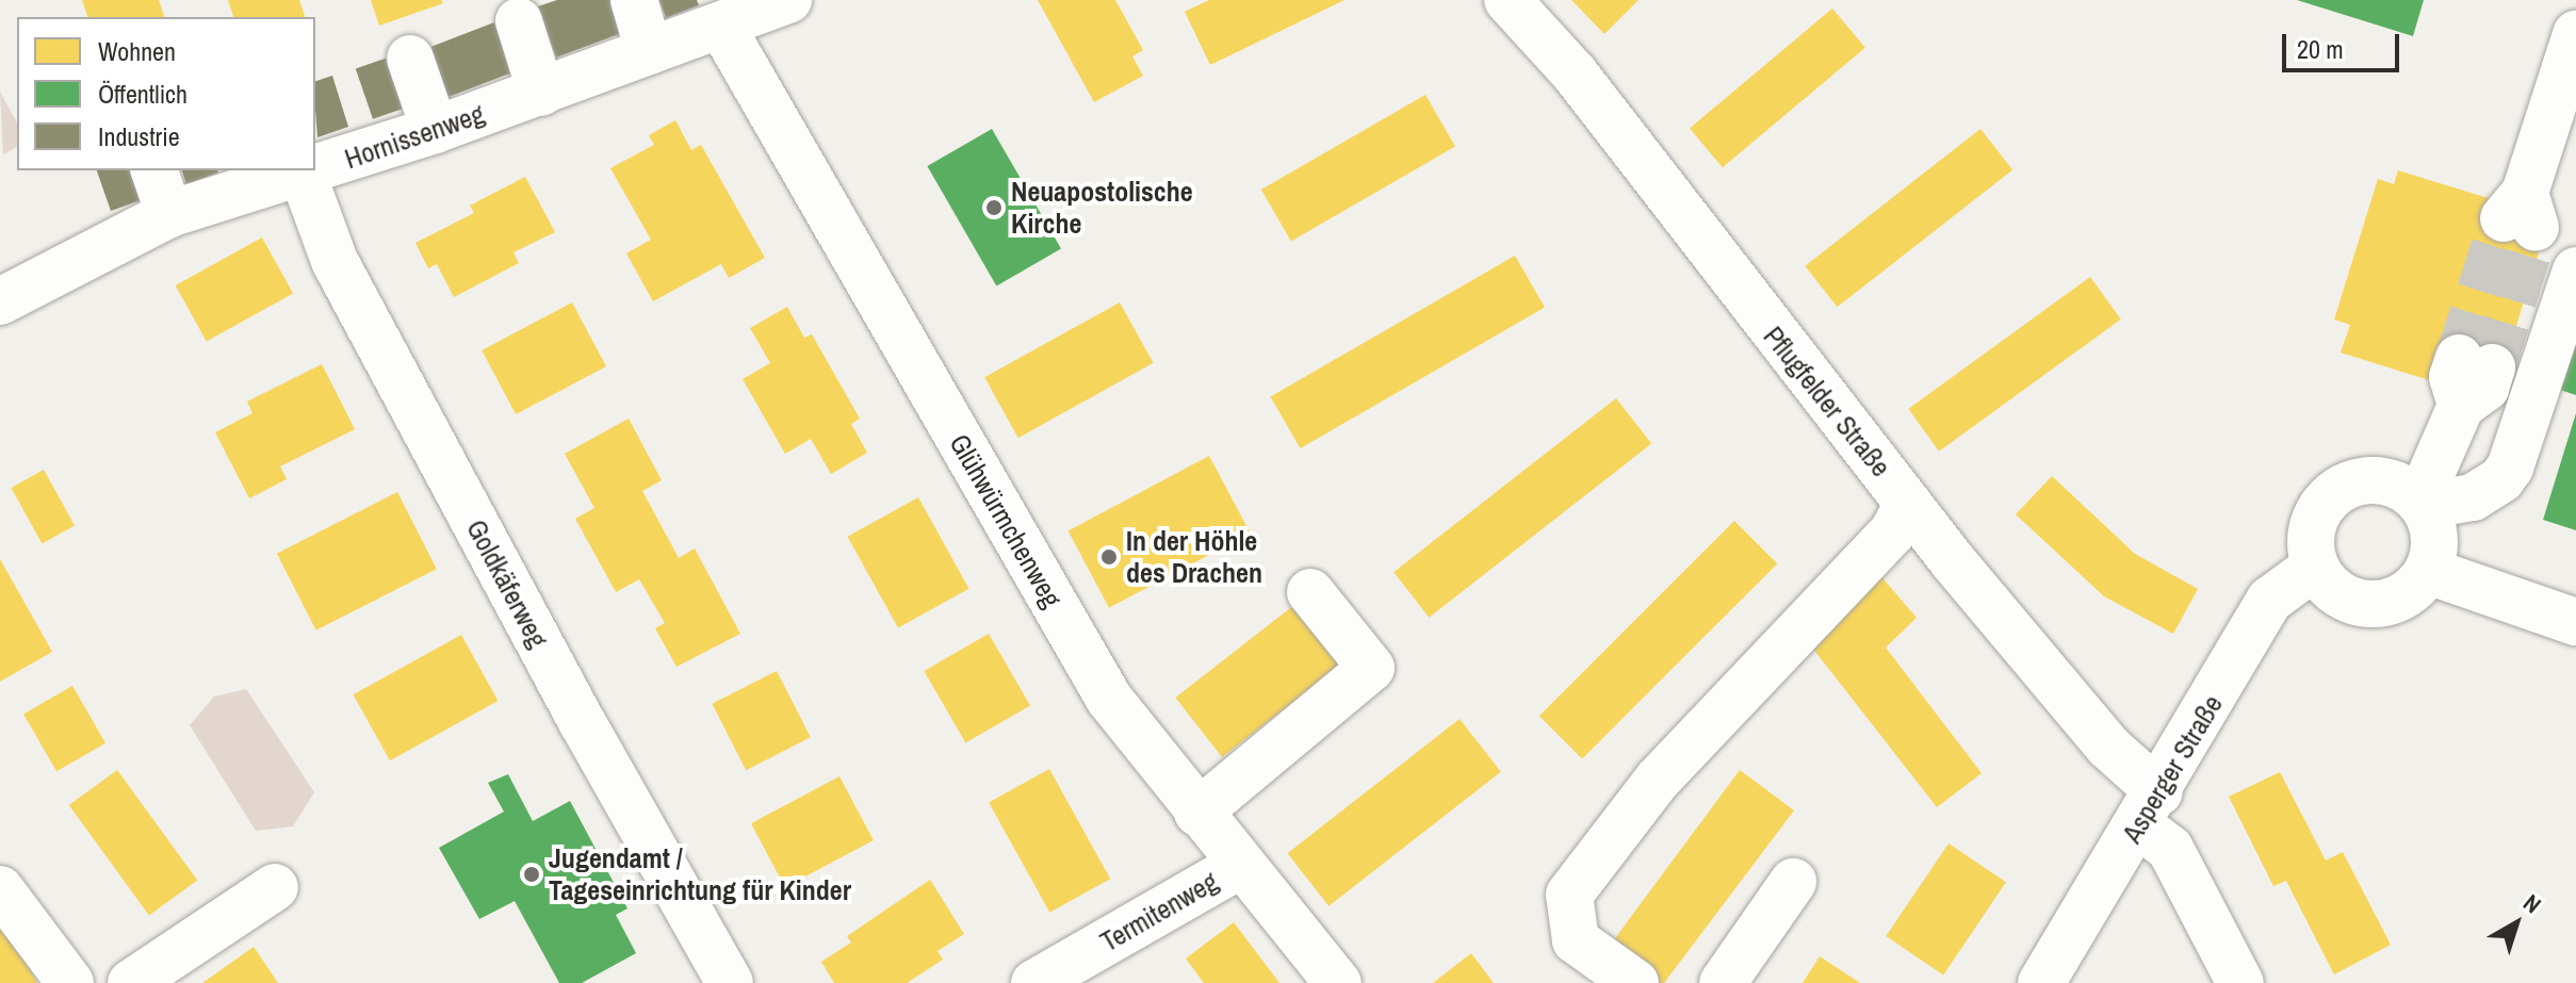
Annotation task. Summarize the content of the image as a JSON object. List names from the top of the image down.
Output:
{
  "streets": {
    "street": [
      "Hornissenweg",
      "Pflugfelder Straße",
      "Glühwürmchenweg",
      "Goldkäferweg",
      "Asperger Straße",
      "Termitenweg"
    ]
  },
  "crossings": [
    ["Hornissenweg", "Glühwürmchenweg"],
    ["Hornissenweg", "Goldkäferweg"],
    ["Pflugfelder Straße", "Asperger Straße"],
    ["Glühwürmchenweg", "Termitenweg"]
  ],
  "places": ["Neuapostolische Kirche", "In der Höhle des Drachen", "Jugendamt / Tageseinrichtung für Kinder"],
  "legend": ["Wohnen", "Öffentlich", "Industrie"],
  "scale_bar": "20 m",
  "north": "top right"
}
